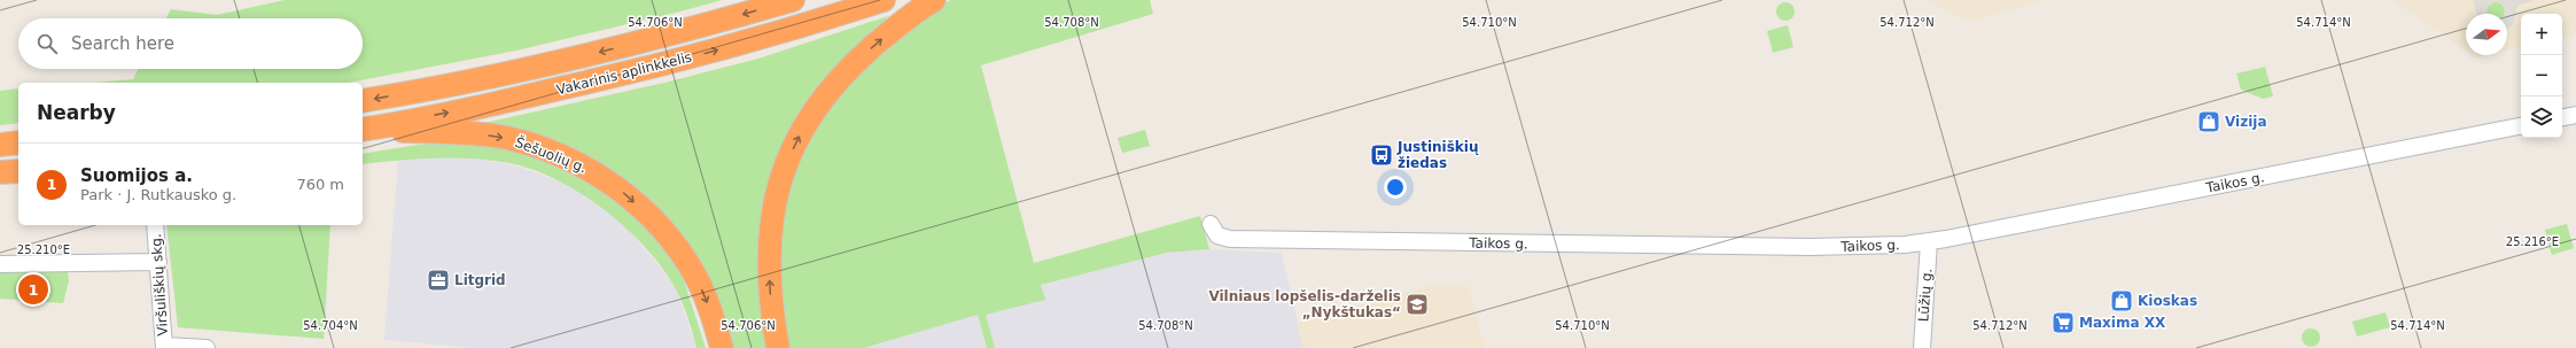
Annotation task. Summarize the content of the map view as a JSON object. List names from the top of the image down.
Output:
{
  "streets": {
    "highway": ["Vakarinis aplinkkelis", "Šešuolių g."],
    "street": ["Taikos g.", "Viršuliškių skg.", "Lūžių g."]
  },
  "crossings": [
    ["Vakarinis aplinkkelis", "Šešuolių g."],
    ["Taikos g.", "Lūžių g."]
  ],
  "one_way": ["Šešuolių g."],
  "places": {
    "shop": ["Vizija", "Kioskas"],
    "bus stop": ["Justiniškių žiedas"],
    "office": ["Litgrid"],
    "school or university": ["Vilniaus lopšelis-darželis „Nykštukas“"],
    "supermarket": ["Maxima XX"]
  },
  "north": "right",
  "page": {
    "map_buttons": ["+", "−"],
    "search": "Search here",
    "heading": "Nearby",
    "list": [
      {
        "mark": "1",
        "name": "Suomijos a.",
        "note": "Park · J. Rutkausko g.",
        "value": "760 m"
      }
    ],
    "pins": "1"
  },
  "coordinates": [
    "54.706°N",
    "54.708°N",
    "54.710°N",
    "54.712°N",
    "54.714°N",
    "25.216°E",
    "25.210°E",
    "54.704°N"
  ]
}
